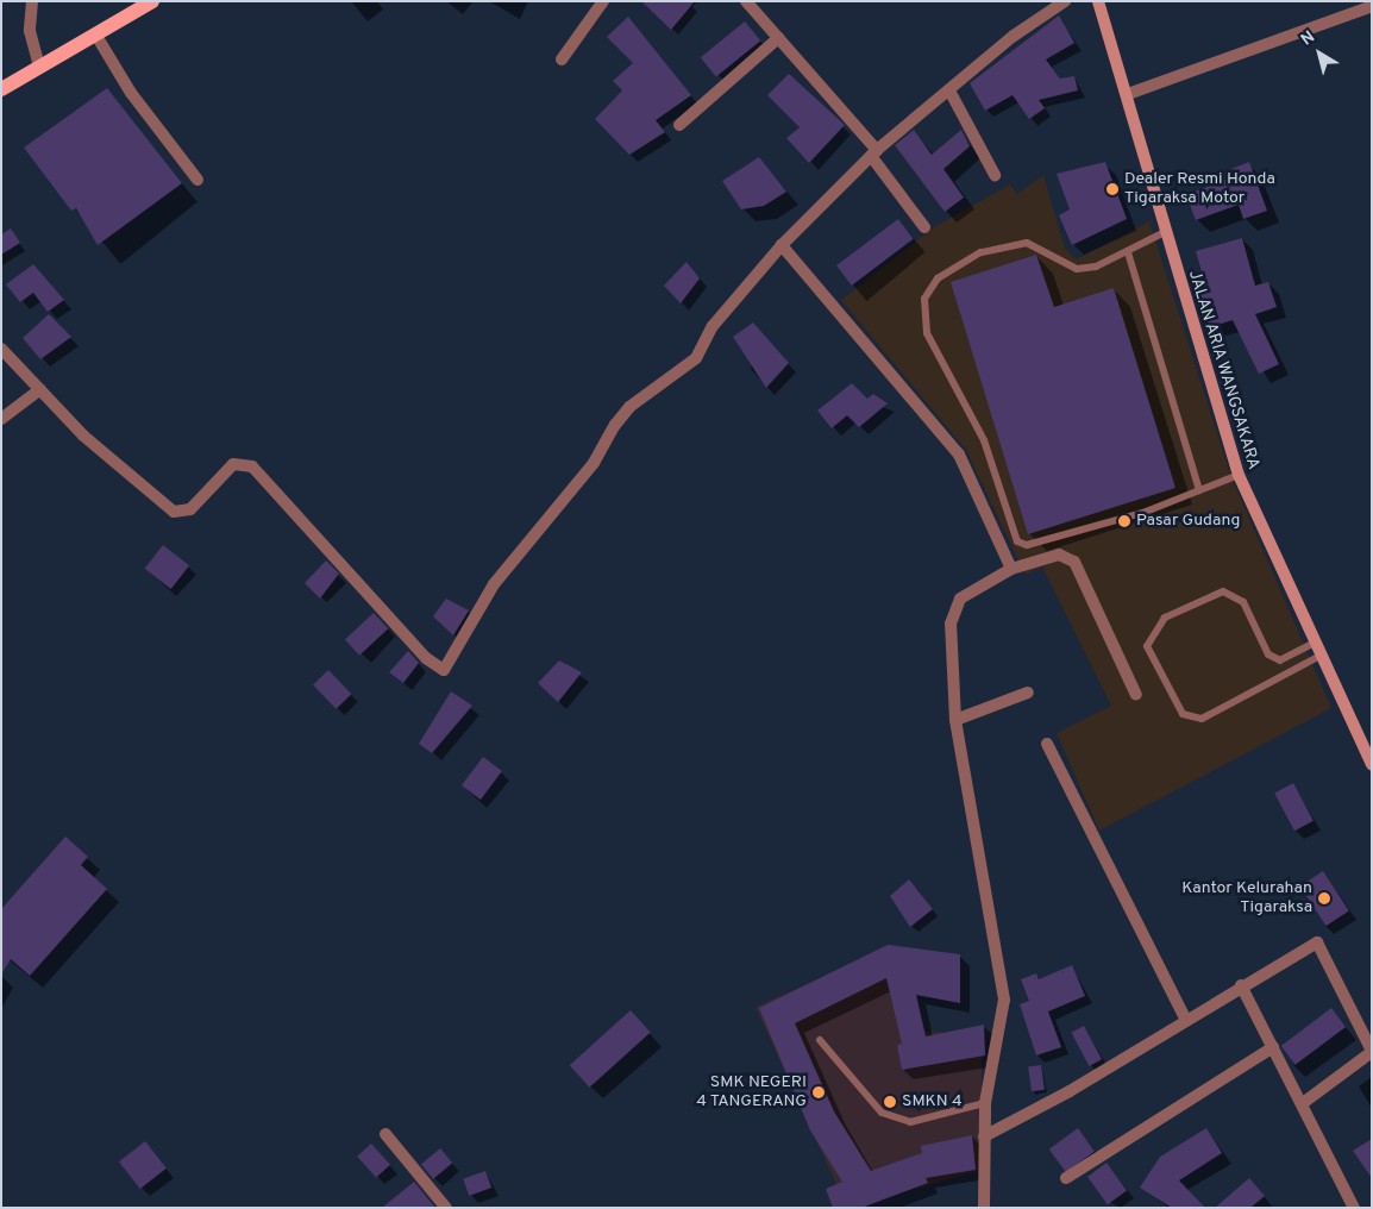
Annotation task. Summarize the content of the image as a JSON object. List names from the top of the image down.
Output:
{
  "streets": {
    "street": ["JALAN ARIA WANGSAKARA"]
  },
  "places": [
    "Dealer Resmi Honda Tigaraksa Motor",
    "Pasar Gudang",
    "Kantor Kelurahan Tigaraksa",
    "SMK NEGERI 4 TANGERANG",
    "SMKN 4"
  ],
  "north": "top left"
}
